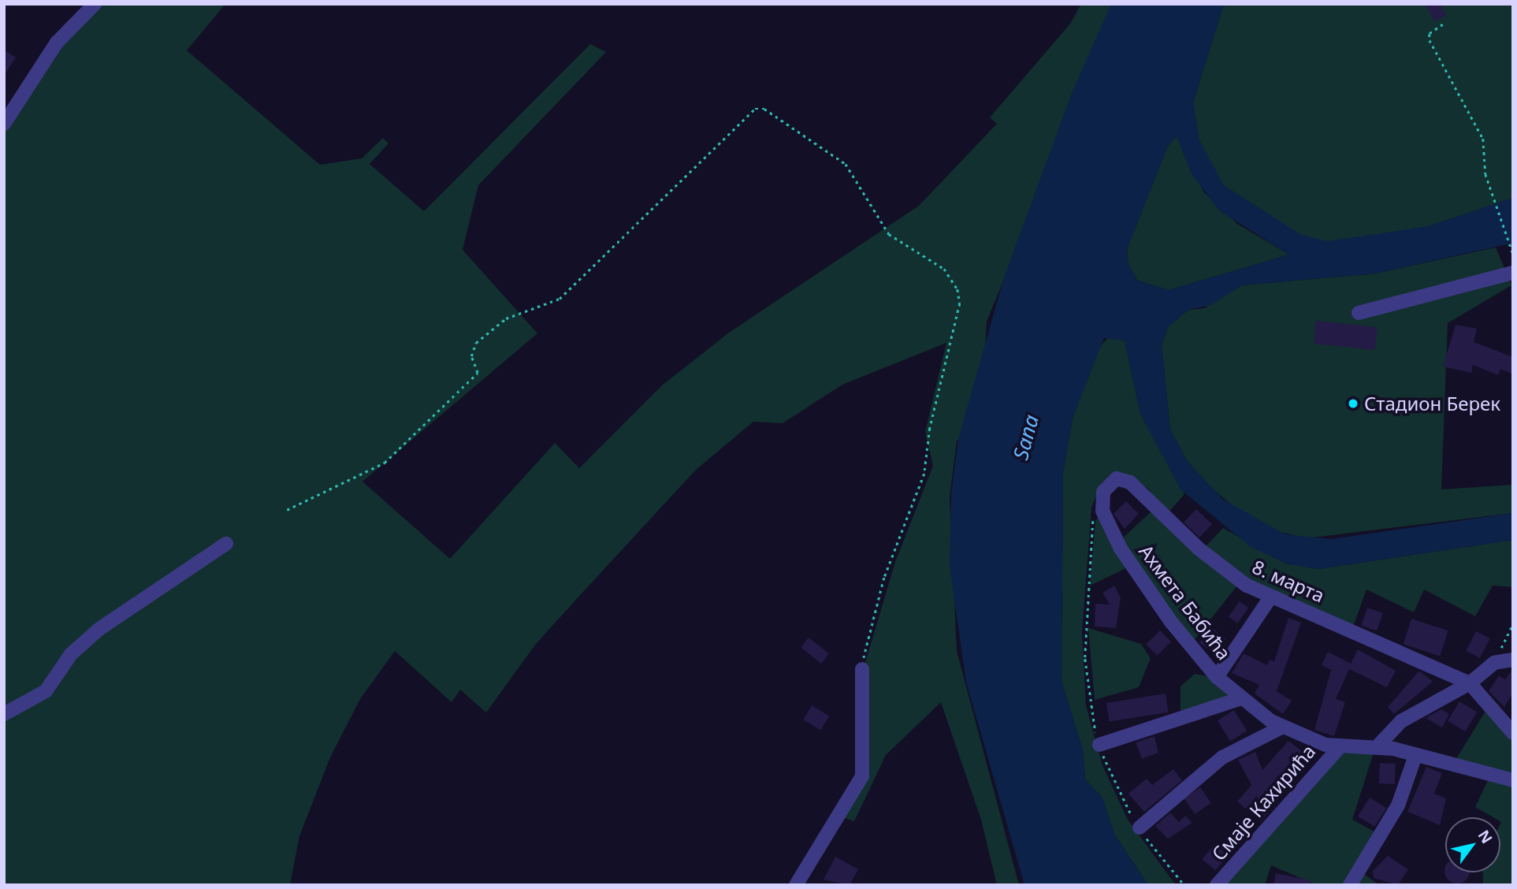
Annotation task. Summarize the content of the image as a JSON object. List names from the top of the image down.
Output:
{
  "streets": {
    "street": ["8. марта", "Ахмета Бабића", "Смaје Кахирића"]
  },
  "crossings": [
    ["8. марта", "Ахмета Бабића"],
    ["Ахмета Бабића", "Смaје Кахирића"]
  ],
  "water": ["Sana"],
  "places": ["Стадион Берек"],
  "north": "top right"
}
